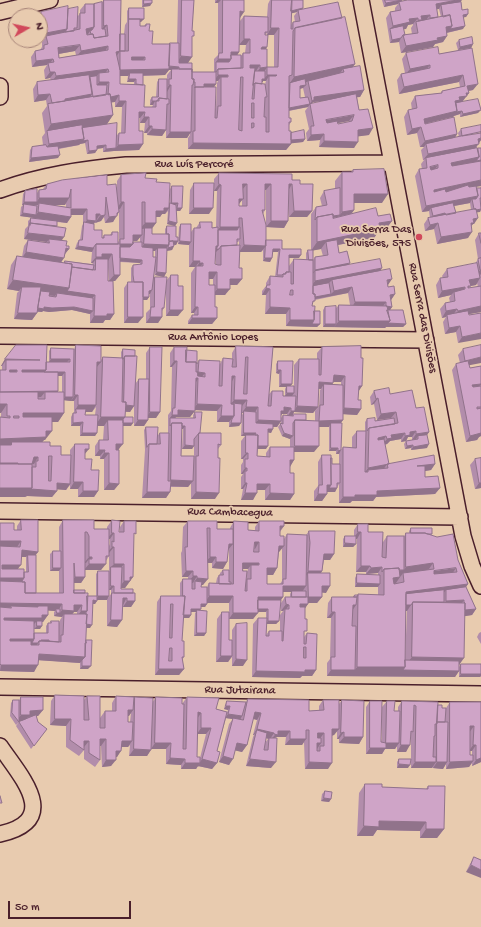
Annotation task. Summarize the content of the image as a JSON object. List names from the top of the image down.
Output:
{
  "streets": {
    "street": [
      "Rua Luís Percoré",
      "Rua Serra das Divisões",
      "Rua Antônio Lopes",
      "Rua Cambacegua",
      "Rua Jutairana"
    ]
  },
  "crossings": [
    ["Rua Luís Percoré", "Rua Serra das Divisões"],
    ["Rua Serra das Divisões", "Rua Antônio Lopes"],
    ["Rua Serra das Divisões", "Rua Cambacegua"]
  ],
  "places": ["Rua Serra Das Divisões, 575"],
  "scale_bar": "50 m",
  "north": "right"
}
